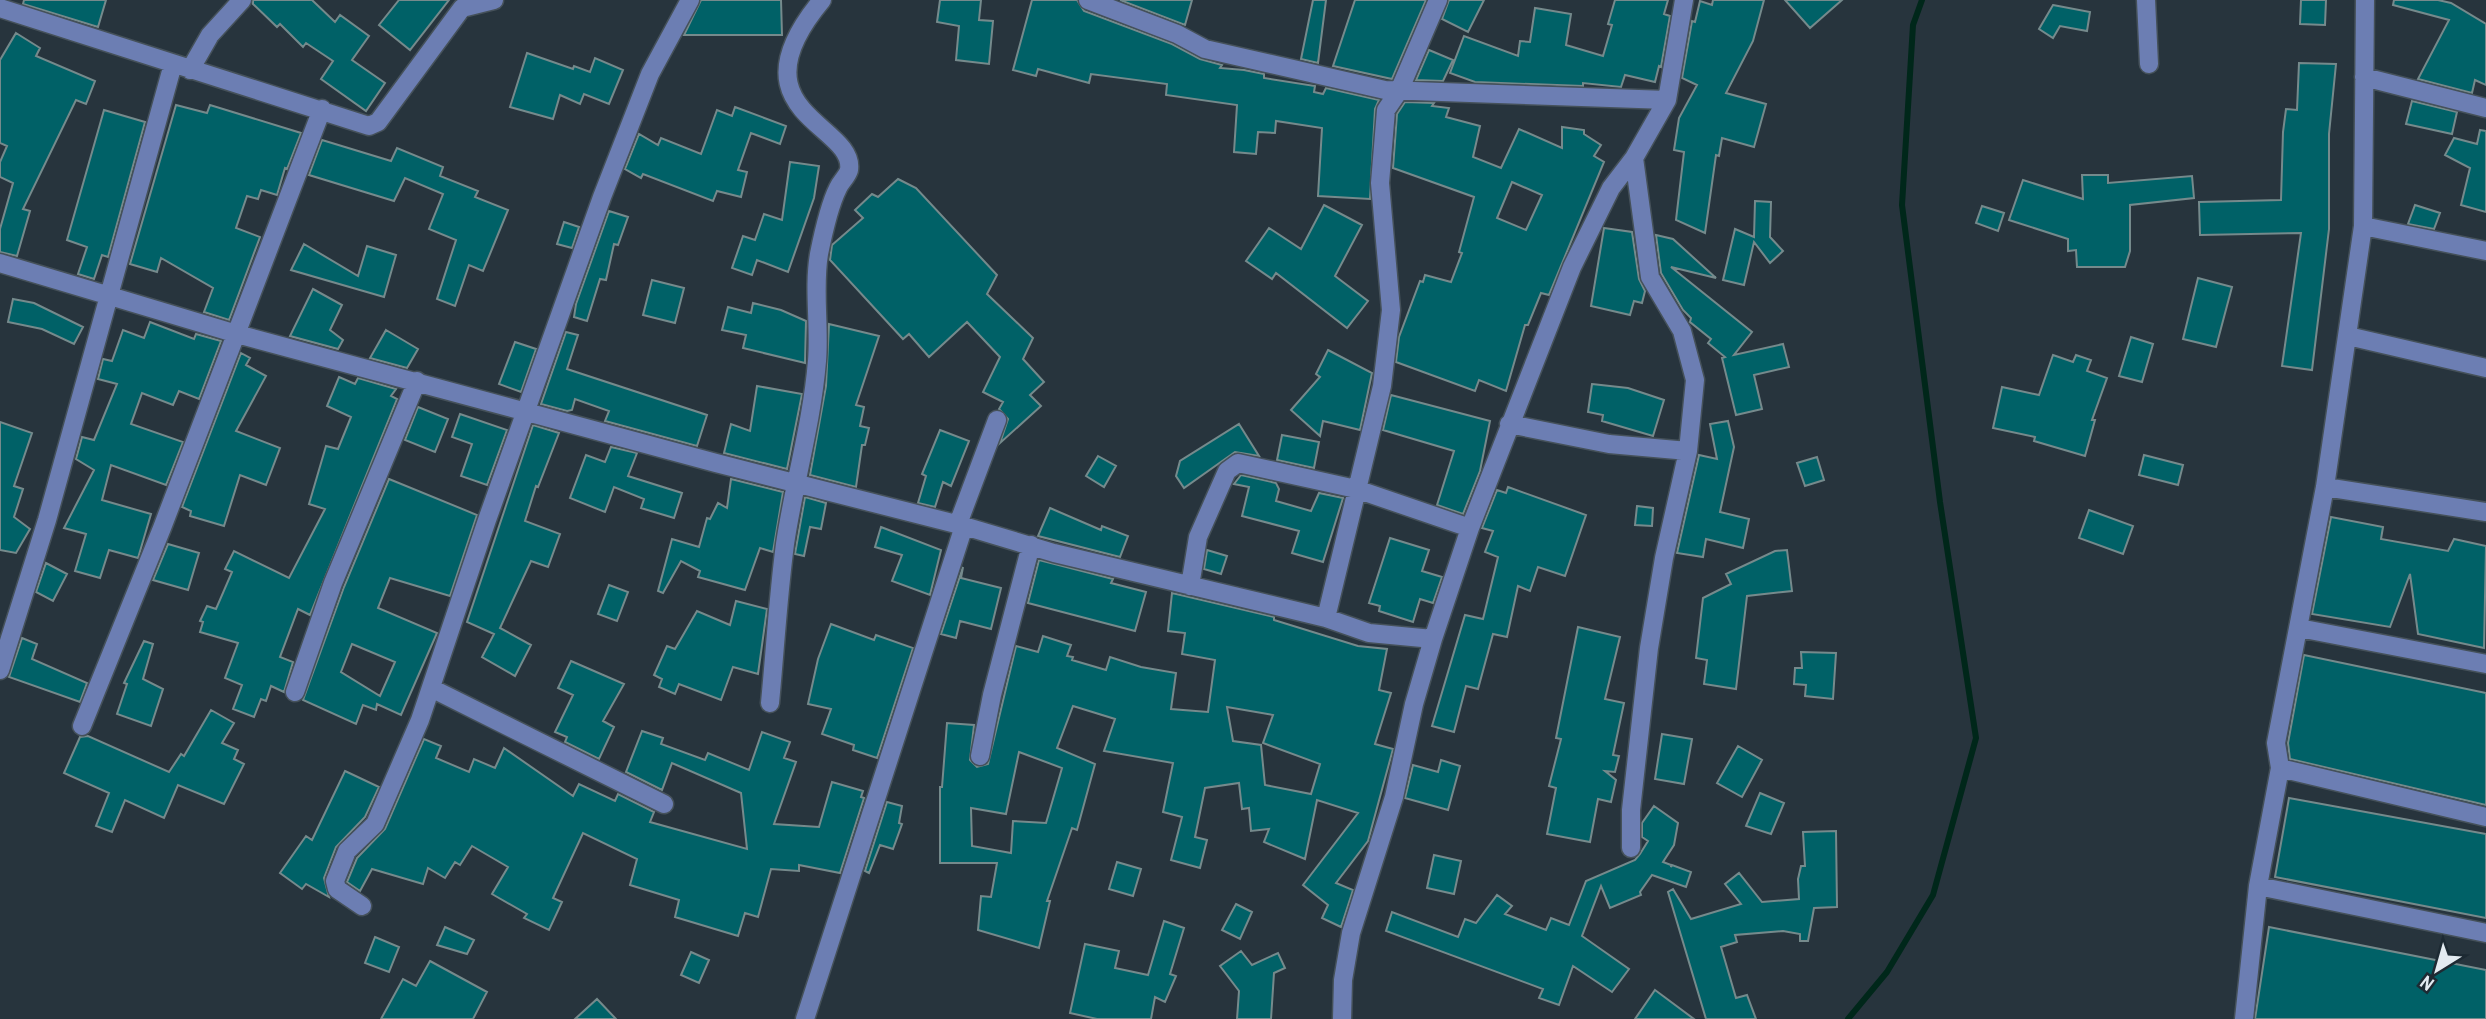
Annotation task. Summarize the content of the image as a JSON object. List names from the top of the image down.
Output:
{
  "north": "bottom left"
}
